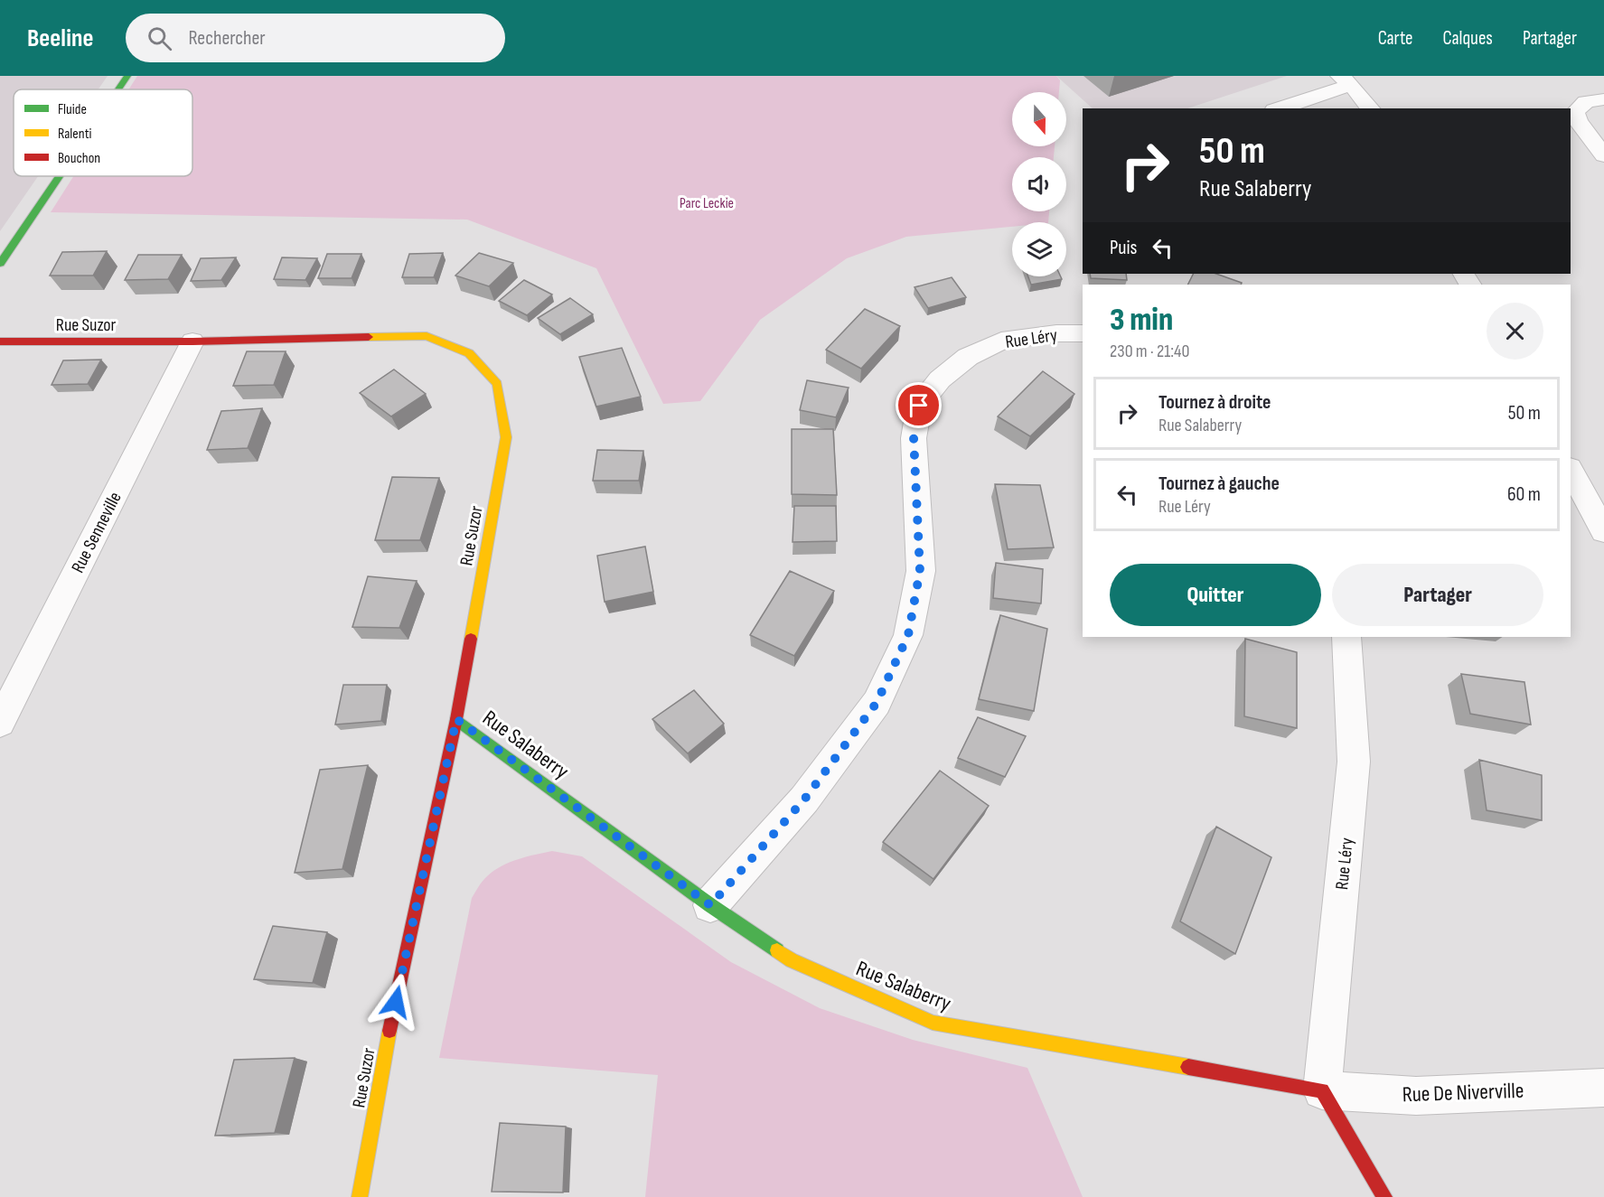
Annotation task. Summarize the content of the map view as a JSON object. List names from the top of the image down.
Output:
{
  "streets": {
    "street": [
      "Rue Suzor",
      "Rue Léry",
      "Rue Senneville",
      "Rue Salaberry",
      "Rue De Niverville"
    ]
  },
  "crossings": [
    ["Rue Suzor", "Rue Senneville"],
    ["Rue Suzor", "Rue Salaberry"],
    ["Rue Léry", "Rue Salaberry"],
    ["Rue Léry", "Rue De Niverville"],
    ["Rue Salaberry", "Rue De Niverville"]
  ],
  "parks": ["Parc Leckie"],
  "legend": ["Fluide", "Ralenti", "Bouchon"],
  "north": "bottom",
  "page": {
    "header": "Beeline",
    "search": "Rechercher",
    "nav": ["Carte", "Calques", "Partager"],
    "turn": ["50 m", "Rue Salaberry"],
    "then": "Puis",
    "heading": ["3 min", "230 m · 21:40"],
    "list": [
      {
        "name": "Tournez à droite",
        "note": "Rue Salaberry",
        "value": "50 m"
      },
      {
        "name": "Tournez à gauche",
        "note": "Rue Léry",
        "value": "60 m"
      }
    ],
    "buttons": ["Quitter", "Partager"]
  }
}
